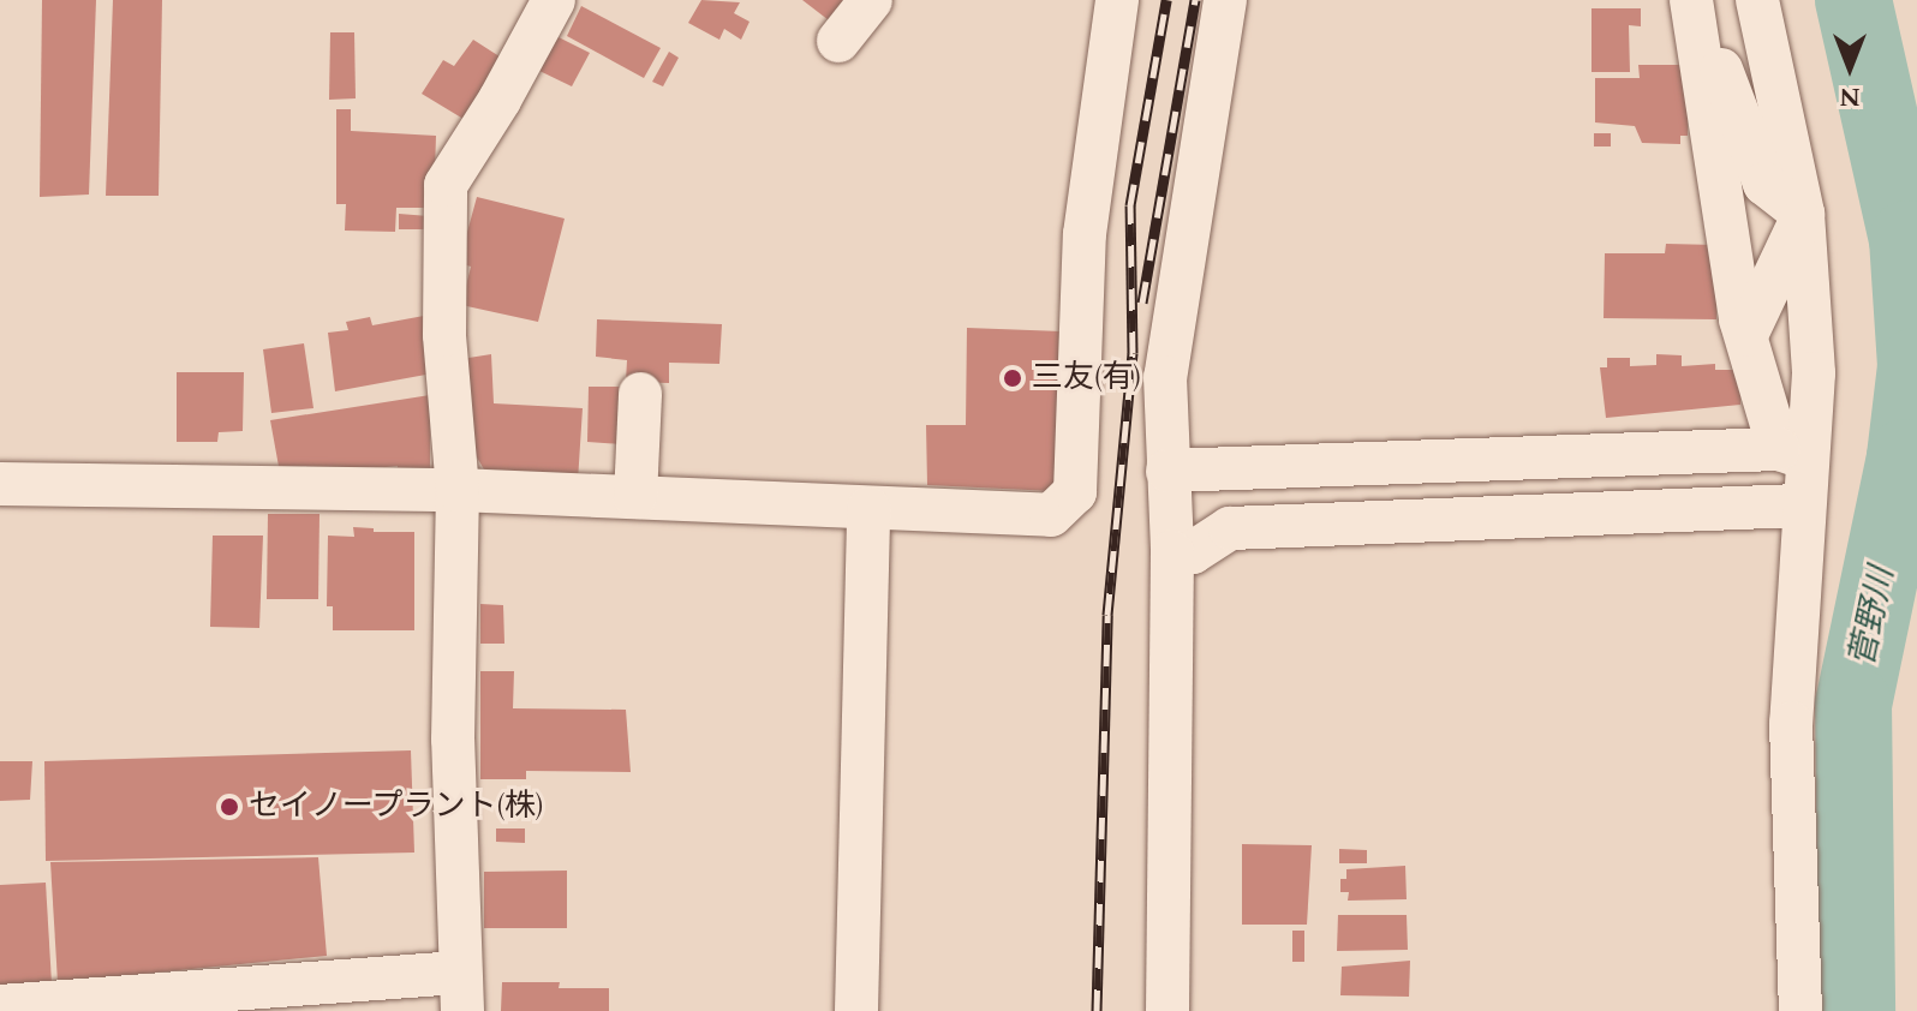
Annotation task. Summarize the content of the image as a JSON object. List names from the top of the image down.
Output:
{
  "water": ["菅野川"],
  "places": ["三友(有)", "セイノープラント(株)"],
  "north": "bottom"
}
